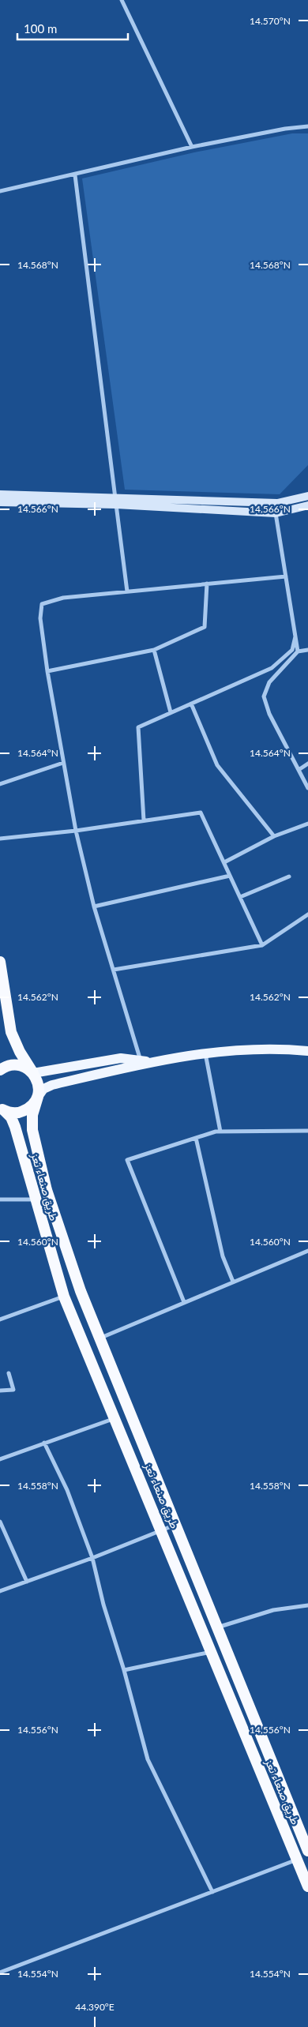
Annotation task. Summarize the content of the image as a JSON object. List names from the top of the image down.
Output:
{
  "streets": {
    "highway": ["طريق صنعاء تعز"]
  },
  "scale_bar": "100 m",
  "coordinates": [
    "14.570°N",
    "14.568°N",
    "14.566°N",
    "14.564°N",
    "14.562°N",
    "14.560°N",
    "14.558°N",
    "14.556°N",
    "14.554°N",
    "44.390°E"
  ]
}
